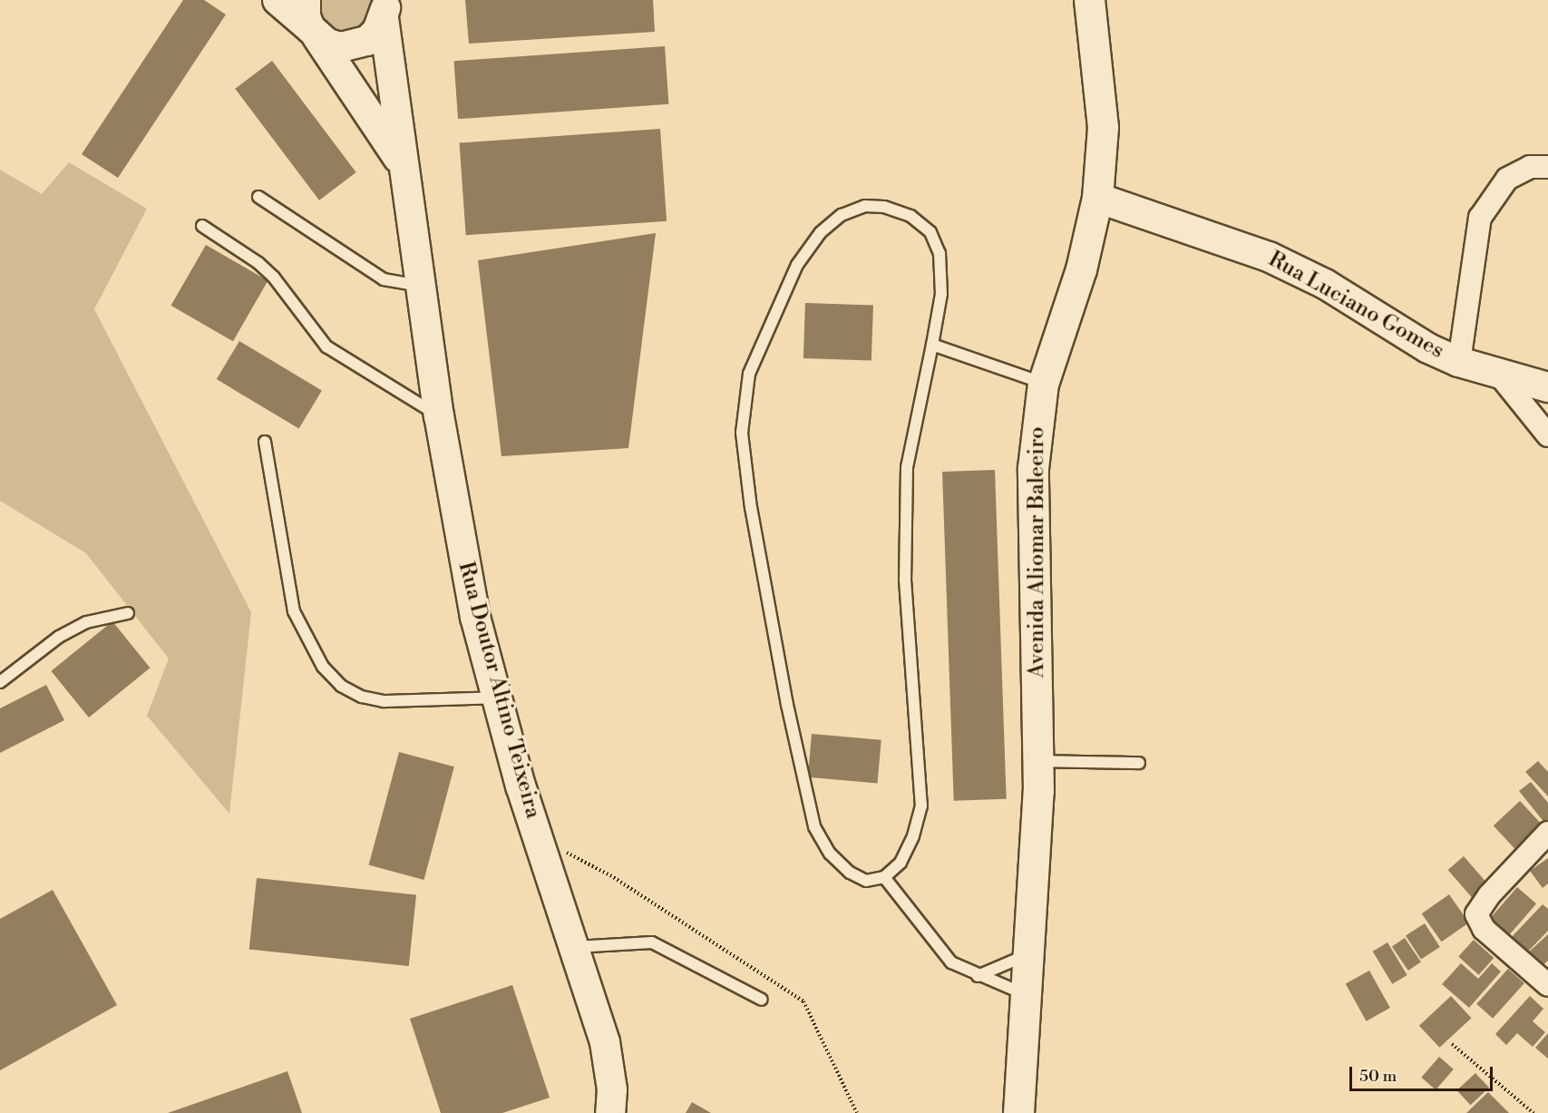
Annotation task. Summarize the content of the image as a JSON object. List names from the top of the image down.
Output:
{
  "streets": {
    "main road": ["Avenida Aliomar Baleeiro"],
    "street": ["Rua Luciano Gomes", "Rua Doutor Altino Teixeira"]
  },
  "crossings": [
    ["Rua Luciano Gomes", "Avenida Aliomar Baleeiro"]
  ],
  "scale_bar": "50 m"
}
